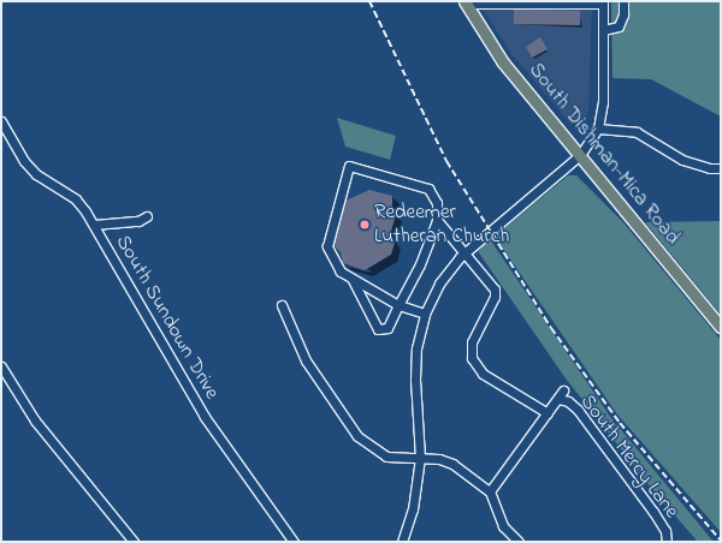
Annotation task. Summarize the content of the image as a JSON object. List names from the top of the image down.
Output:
{
  "streets": {
    "main road": ["South Dishman-Mica Road"],
    "street": ["South Sundown Drive", "South Mercy Lane"]
  },
  "places": ["Redeemer Lutheran Church"]
}
